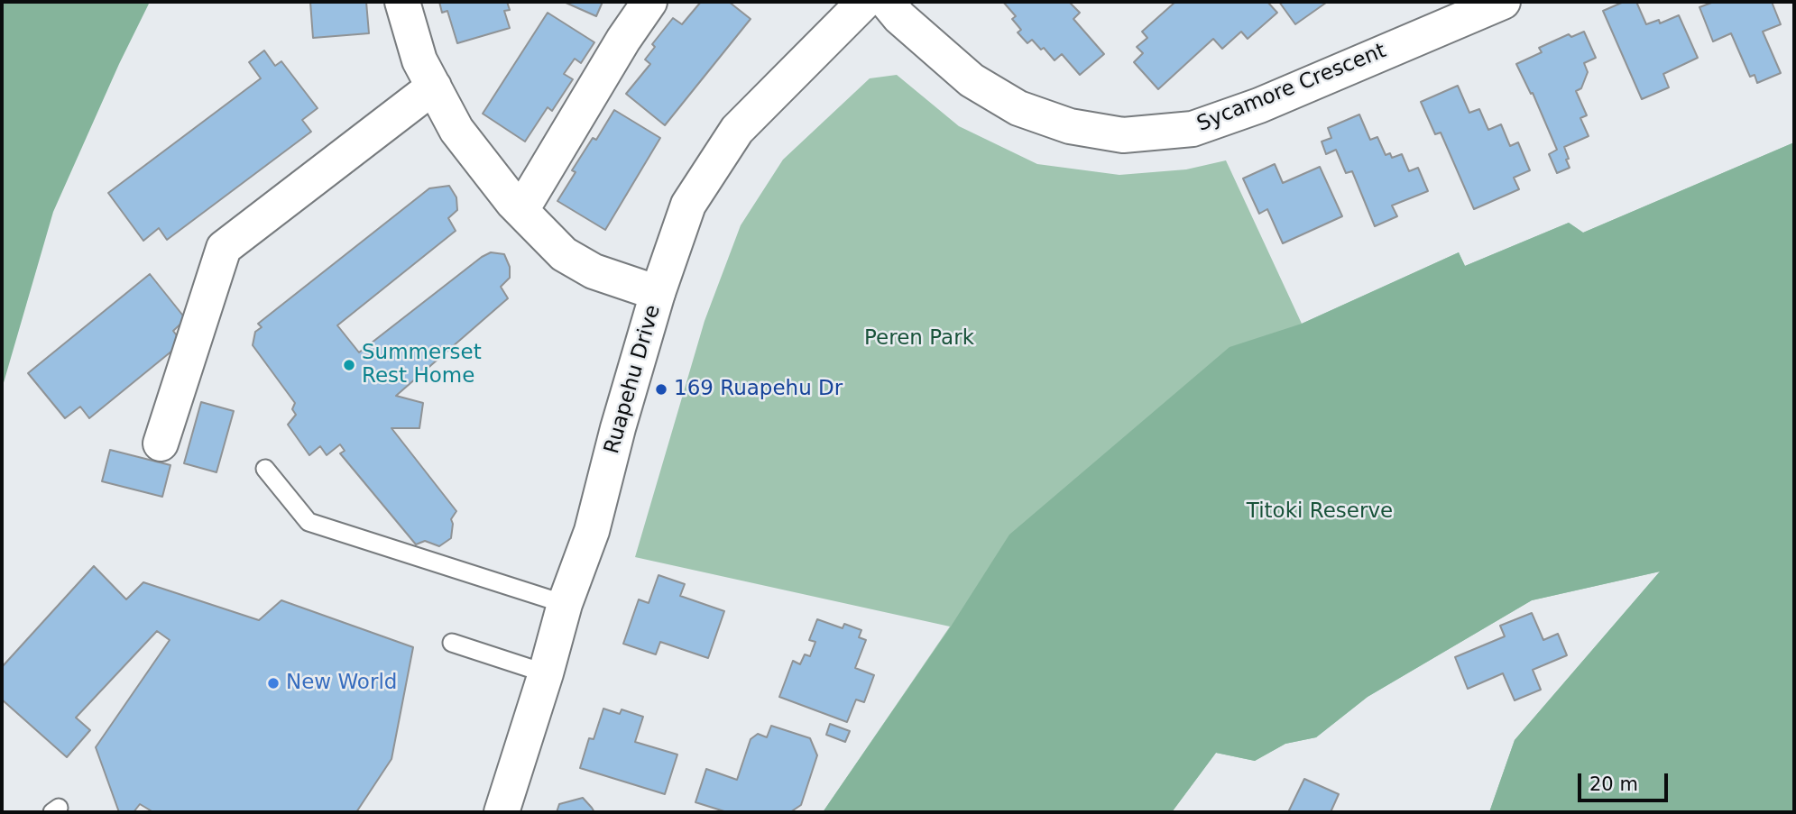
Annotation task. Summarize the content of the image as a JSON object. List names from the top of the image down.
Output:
{
  "streets": {
    "street": ["Sycamore Crescent", "Ruapehu Drive"]
  },
  "parks": ["Peren Park", "Titoki Reserve"],
  "places": ["Summerset Rest Home", "169 Ruapehu Dr", "New World"],
  "scale_bar": "20 m"
}
